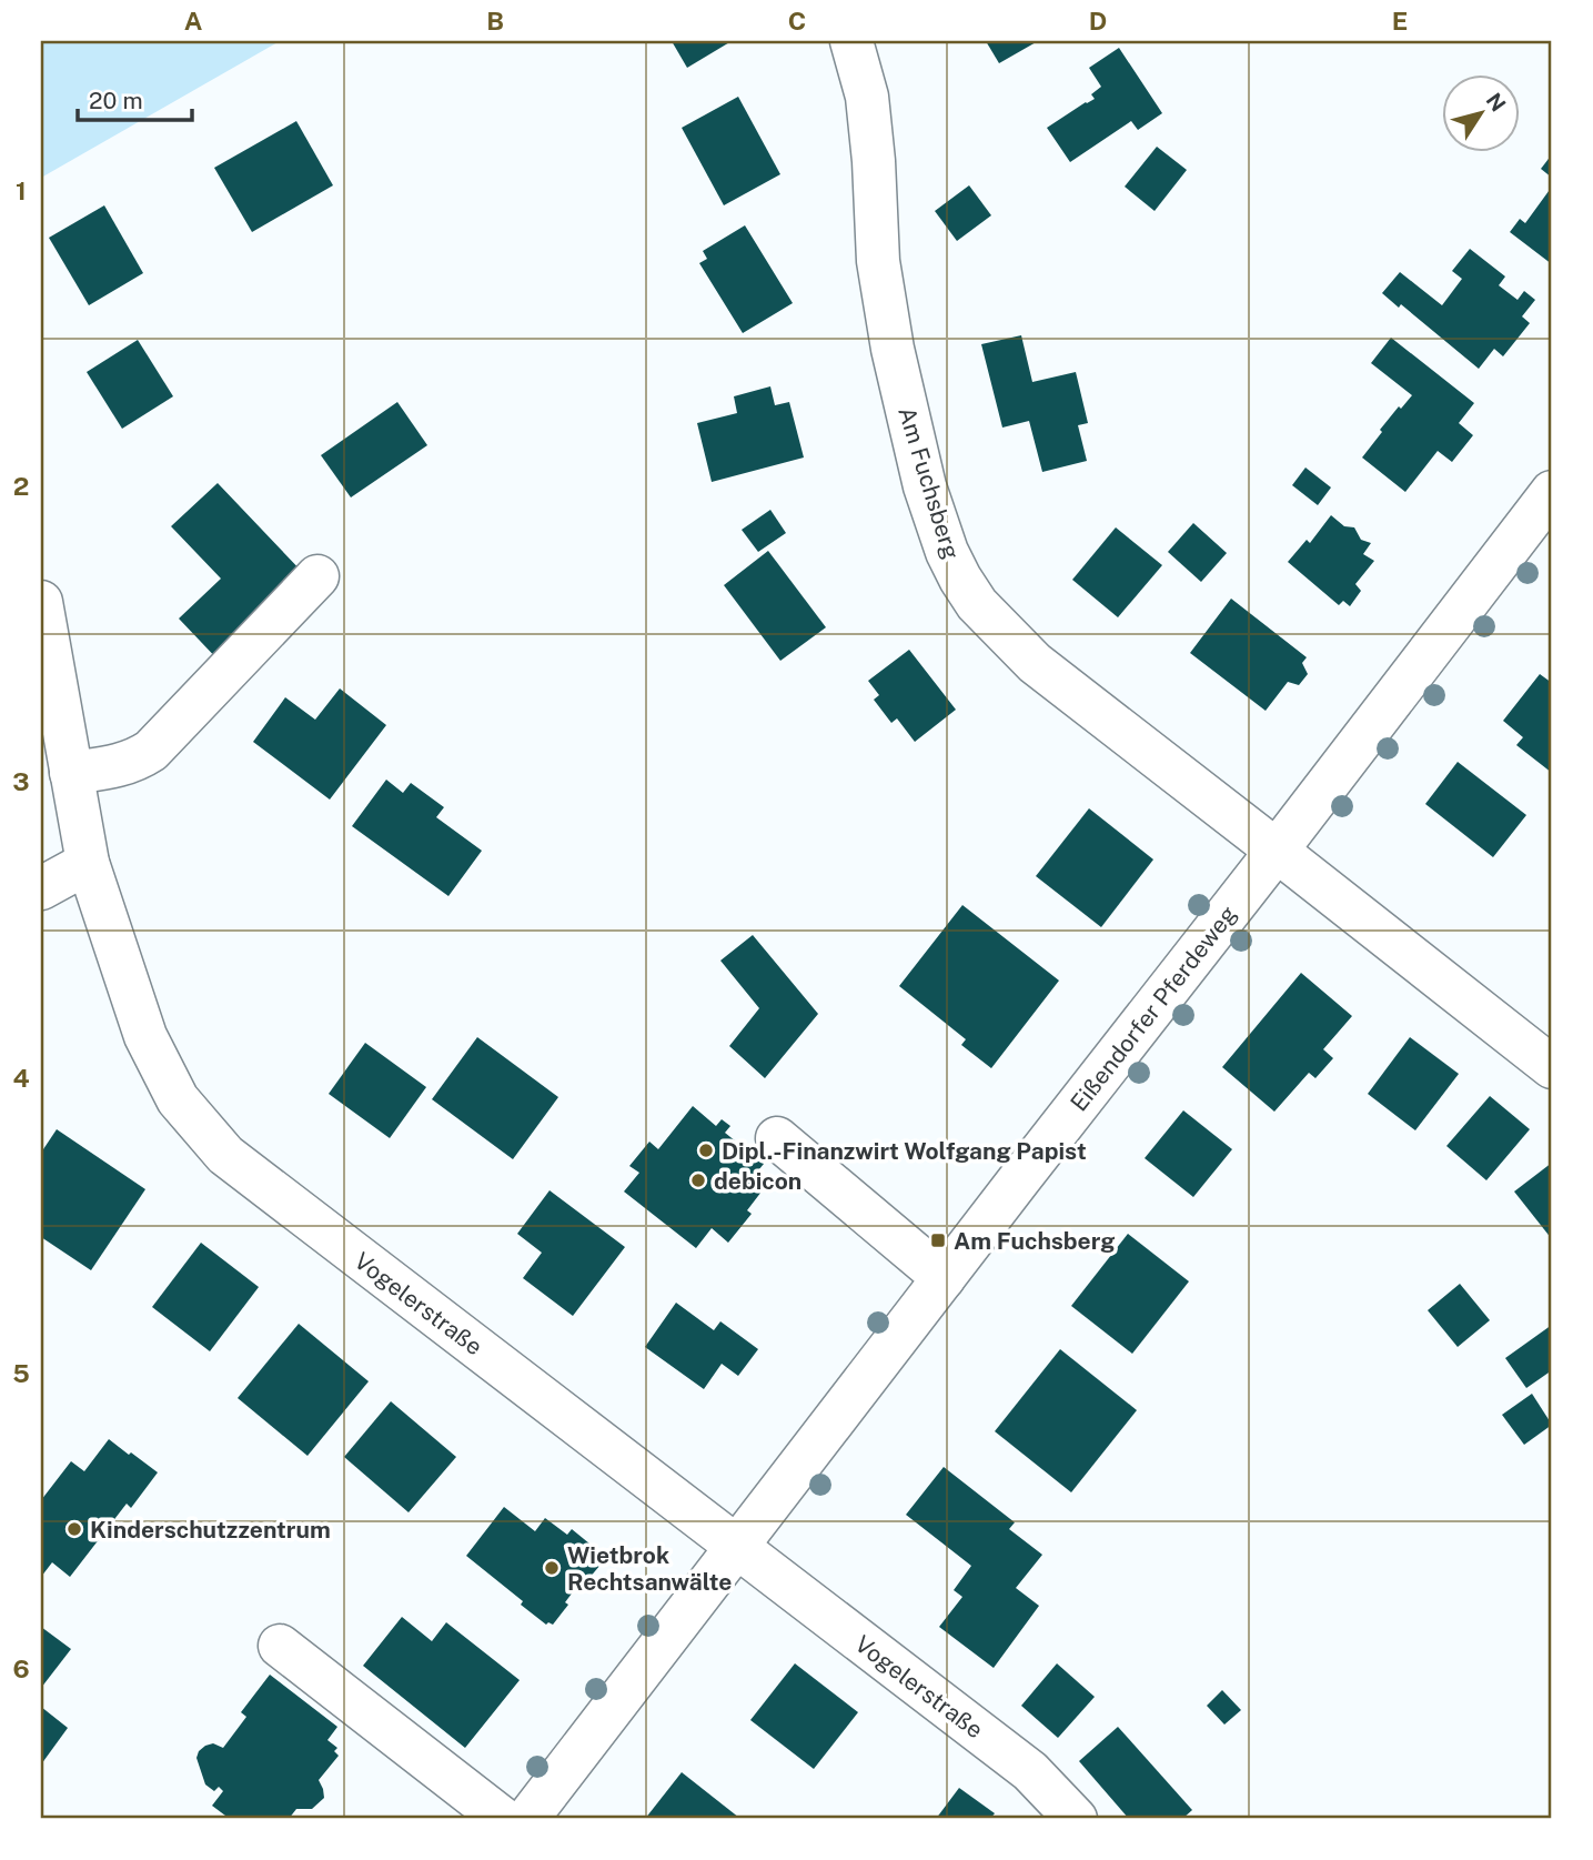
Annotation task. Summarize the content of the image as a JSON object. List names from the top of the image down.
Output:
{
  "streets": {
    "street": ["Am Fuchsberg", "Eißendorfer Pferdeweg", "Vogelerstraße"]
  },
  "crossings": [
    ["Am Fuchsberg", "Eißendorfer Pferdeweg"],
    ["Eißendorfer Pferdeweg", "Vogelerstraße"]
  ],
  "places": {
    "other": [
      "Dipl.-Finanzwirt Wolfgang Papist",
      "debicon",
      "Kinderschutzzentrum",
      "Wietbrok Rechtsanwälte"
    ],
    "transit": ["Am Fuchsberg"]
  },
  "scale_bar": "20 m",
  "north": "top right",
  "grid": {
    "columns": [
      "A",
      "B",
      "C",
      "D",
      "E"
    ],
    "rows": [
      "1",
      "2",
      "3",
      "4",
      "5",
      "6"
    ]
  }
}
